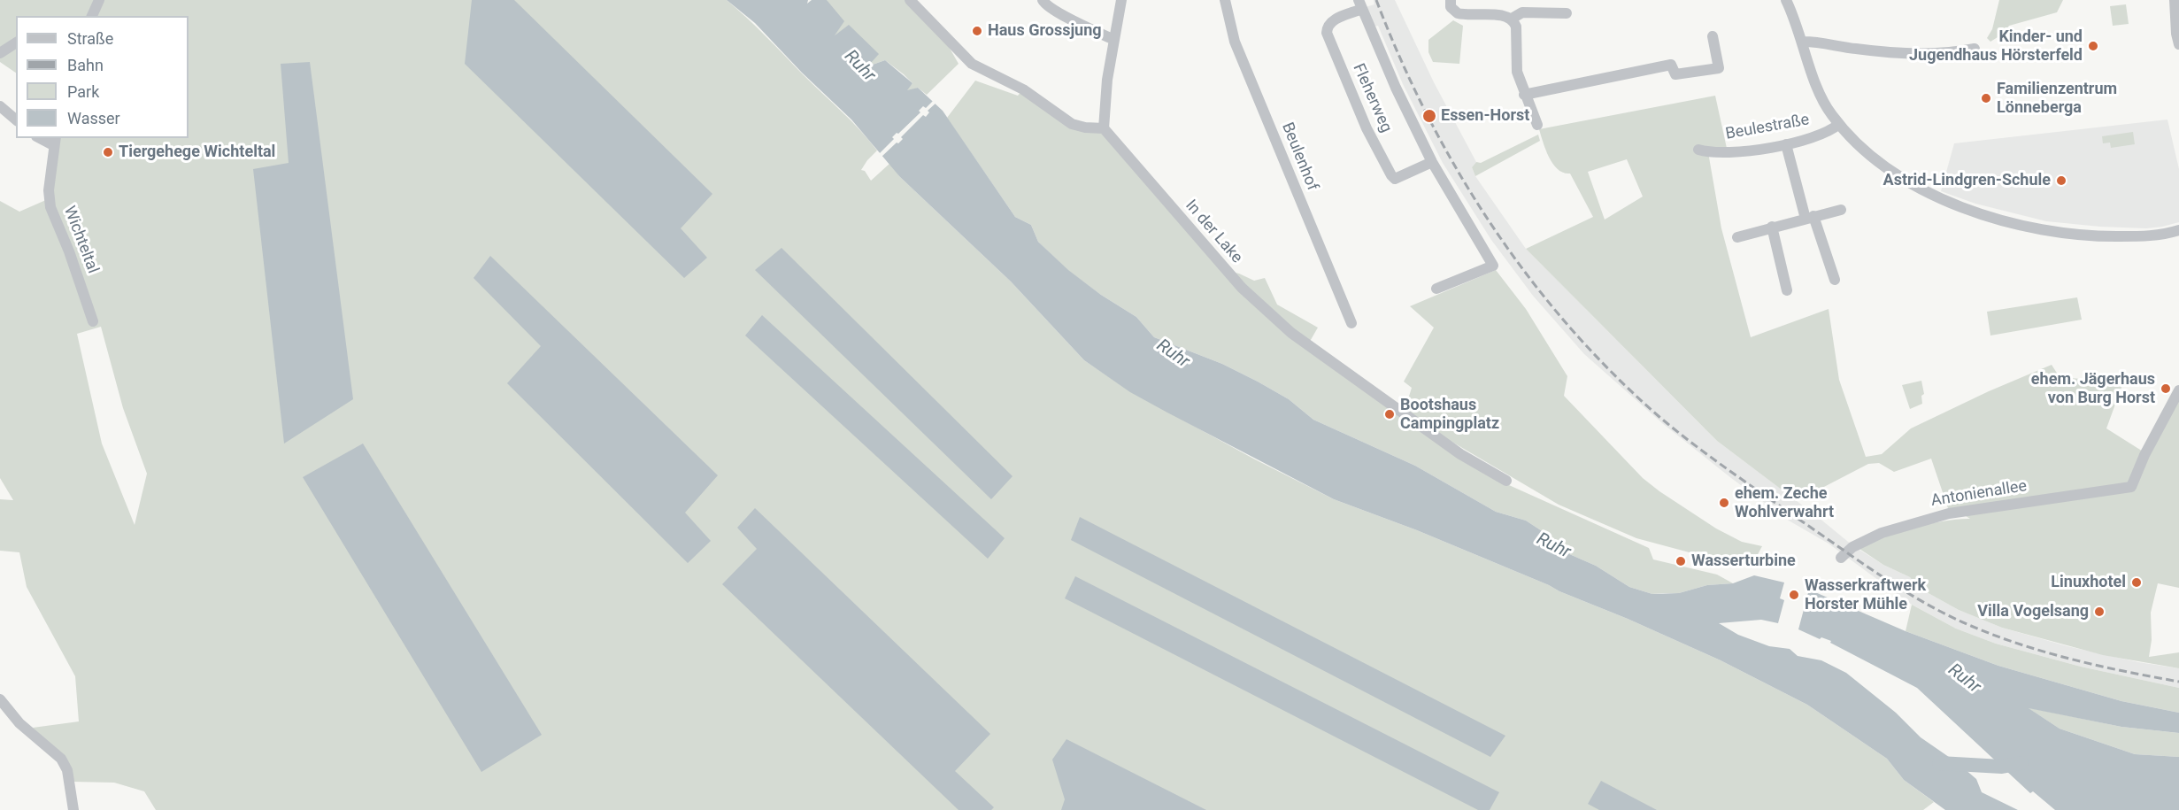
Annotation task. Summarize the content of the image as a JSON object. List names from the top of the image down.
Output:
{
  "streets": {
    "street": [
      "Fleherweg",
      "Beulestraße",
      "Beulenhof",
      "In der Lake",
      "Wichteltal",
      "Antonienallee"
    ]
  },
  "water": ["Ruhr"],
  "places": [
    "Haus Grossjung",
    "Kinder- und Jugendhaus Hörsterfeld",
    "Familienzentrum Lönneberga",
    "Essen-Horst",
    "Tiergehege Wichteltal",
    "Astrid-Lindgren-Schule",
    "ehem. Jägerhaus von Burg Horst",
    "Bootshaus Campingplatz",
    "ehem. Zeche Wohlverwahrt",
    "Wasserturbine",
    "Linuxhotel",
    "Wasserkraftwerk Horster Mühle",
    "Villa Vogelsang"
  ],
  "legend": [
    "Straße",
    "Bahn",
    "Park",
    "Wasser"
  ]
}
